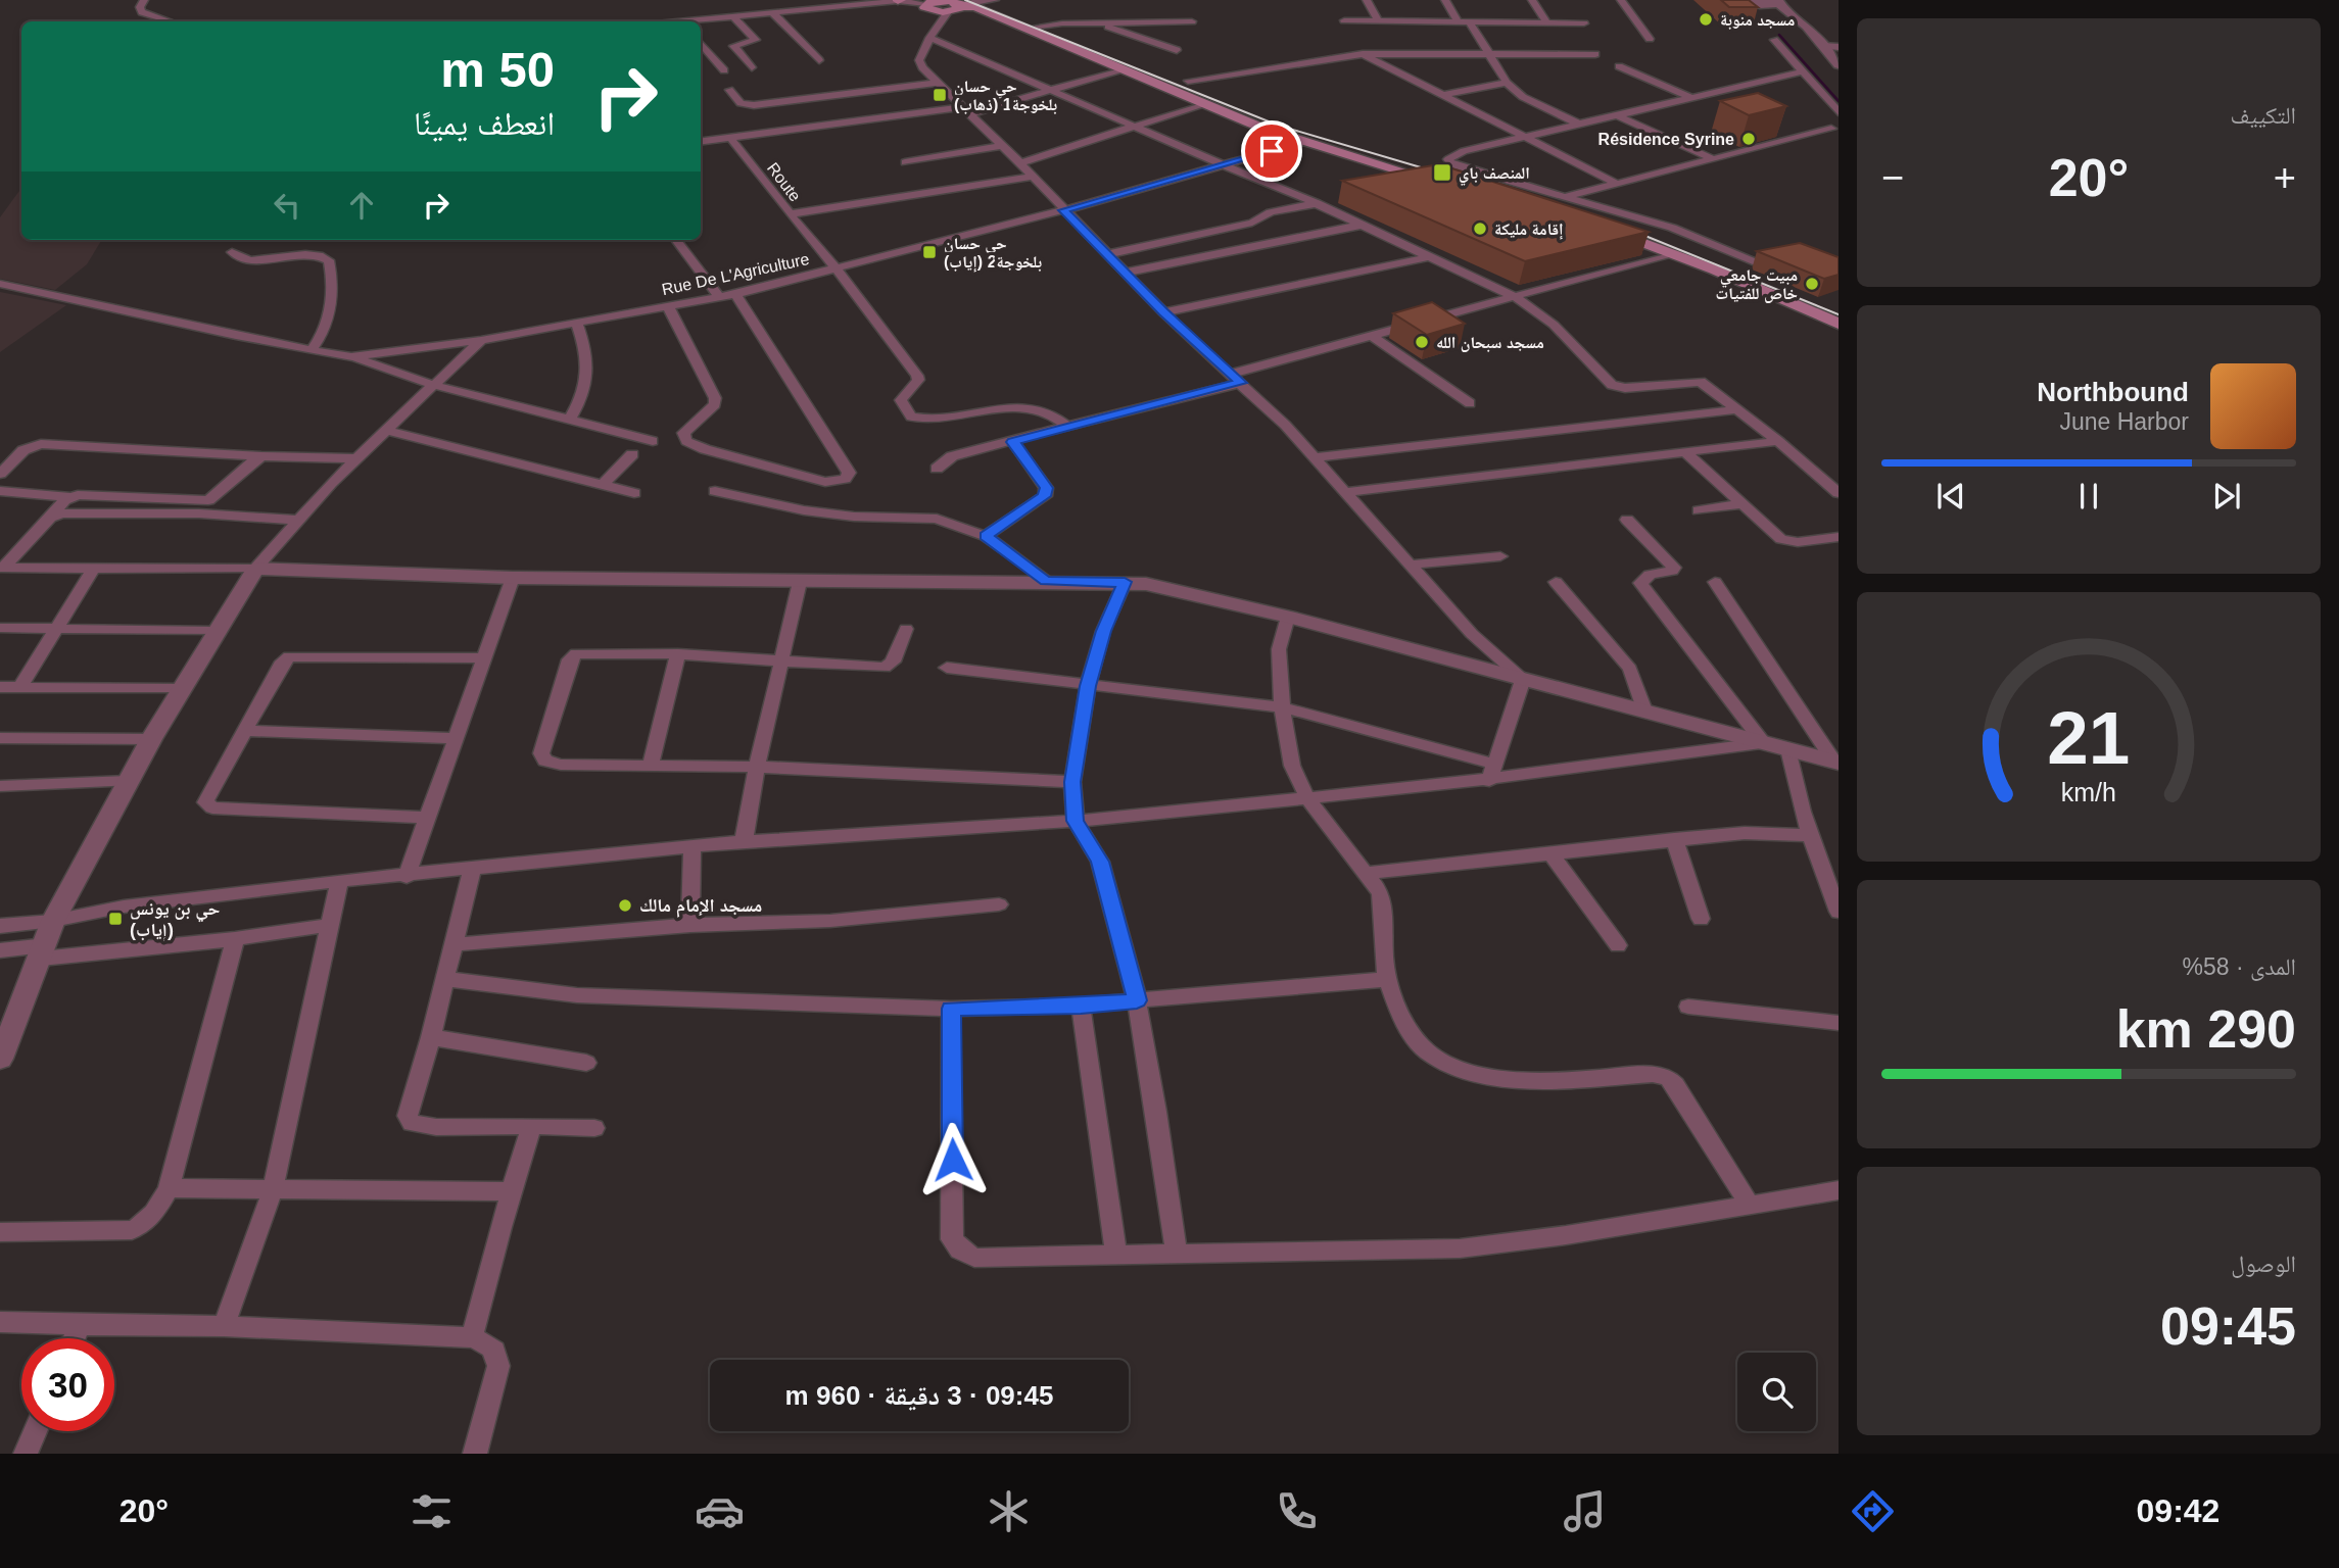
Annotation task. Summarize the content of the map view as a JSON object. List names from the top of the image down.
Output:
{
  "streets": {
    "street": ["Route", "Rue De L'Agriculture"]
  },
  "crossings": [
    ["Route", "Rue De L'Agriculture"]
  ],
  "places": {
    "other": [
      "مسجد منوبة",
      "Résidence Syrine",
      "إقامة مليكة",
      "مبيت جامعي خاص للفتيات",
      "مسجد سبحان الله",
      "مسجد الإمام مالك"
    ],
    "transit": [
      "حي حسان بلخوجة1 (ذهاب)",
      "المنصف باي",
      "حي حسان بلخوجة2 (إياب)",
      "حي بن يونس (إياب)"
    ]
  },
  "page": {
    "tile": [
      "التكييف",
      ["المدى · 58%", "290 km"],
      ["الوصول", "09:45"]
    ],
    "turn": ["50 m", "انعطف يمينًا"],
    "heat": ["−", "20°", "+"],
    "song": ["Northbound", "June Harbor"],
    "limit": "30",
    "trip": "09:45 · 3 دقيقة · 960 m",
    "tabs": ["09:42", "20°"],
    "gauge": ["21", "km/h"]
  }
}
